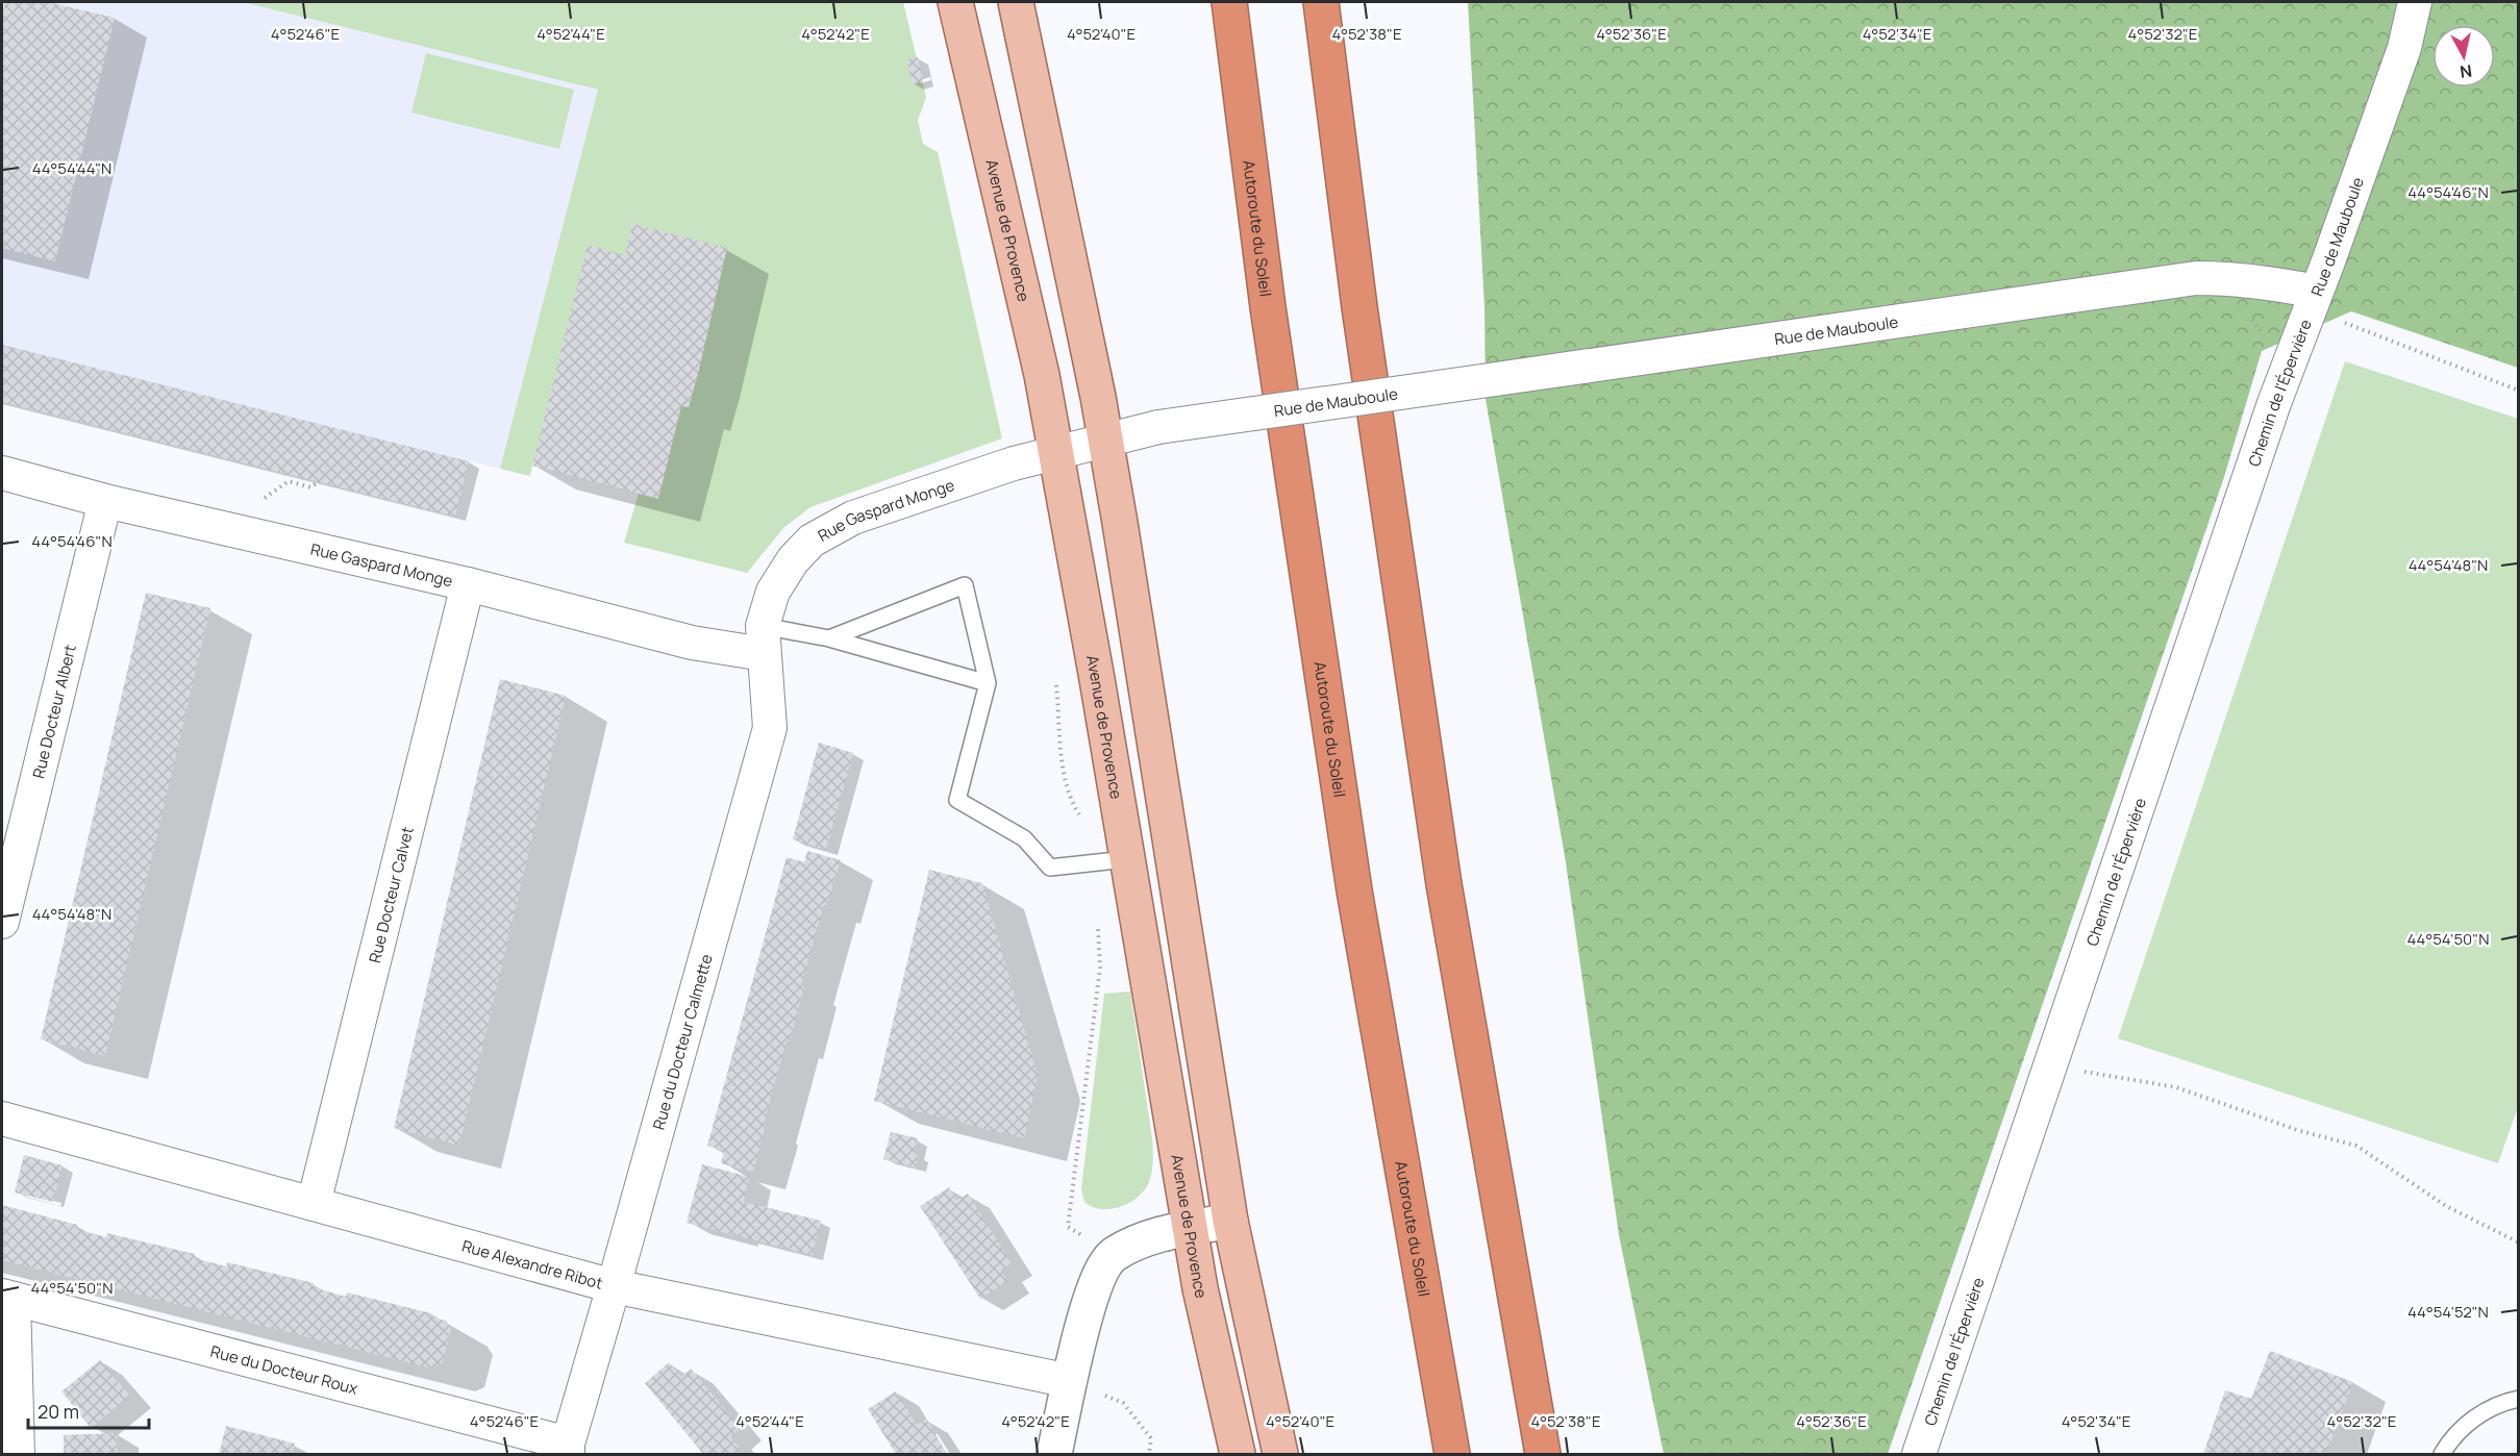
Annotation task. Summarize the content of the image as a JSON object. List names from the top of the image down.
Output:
{
  "streets": {
    "highway": ["Autoroute du Soleil"],
    "main road": ["Avenue de Provence"],
    "street": [
      "Rue de Mauboule",
      "Chemin de l'Épervière",
      "Rue Gaspard Monge",
      "Rue Docteur Albert",
      "Rue Docteur Calvet",
      "Rue du Docteur Calmette",
      "Rue Alexandre Ribot",
      "Rue du Docteur Roux"
    ]
  },
  "crossings": [
    ["Avenue de Provence", "Rue de Mauboule"],
    ["Avenue de Provence", "Rue Gaspard Monge"],
    ["Rue de Mauboule", "Chemin de l'Épervière"],
    ["Rue de Mauboule", "Rue Gaspard Monge"],
    ["Rue Gaspard Monge", "Rue Docteur Albert"],
    ["Rue Gaspard Monge", "Rue Docteur Calvet"],
    ["Rue Gaspard Monge", "Rue du Docteur Calmette"],
    ["Rue Docteur Calvet", "Rue Alexandre Ribot"],
    ["Rue du Docteur Calmette", "Rue Alexandre Ribot"],
    ["Rue du Docteur Calmette", "Rue du Docteur Roux"]
  ],
  "scale_bar": "20 m",
  "north": "bottom",
  "coordinates": [
    "4°52'46\"E",
    "4°52'44\"E",
    "4°52'42\"E",
    "4°52'40\"E",
    "4°52'38\"E",
    "4°52'36\"E",
    "4°52'34\"E",
    "4°52'32\"E",
    "44°54'44\"N",
    "44°54'46\"N",
    "44°54'48\"N",
    "44°54'50\"N",
    "44°54'52\"N"
  ]
}
